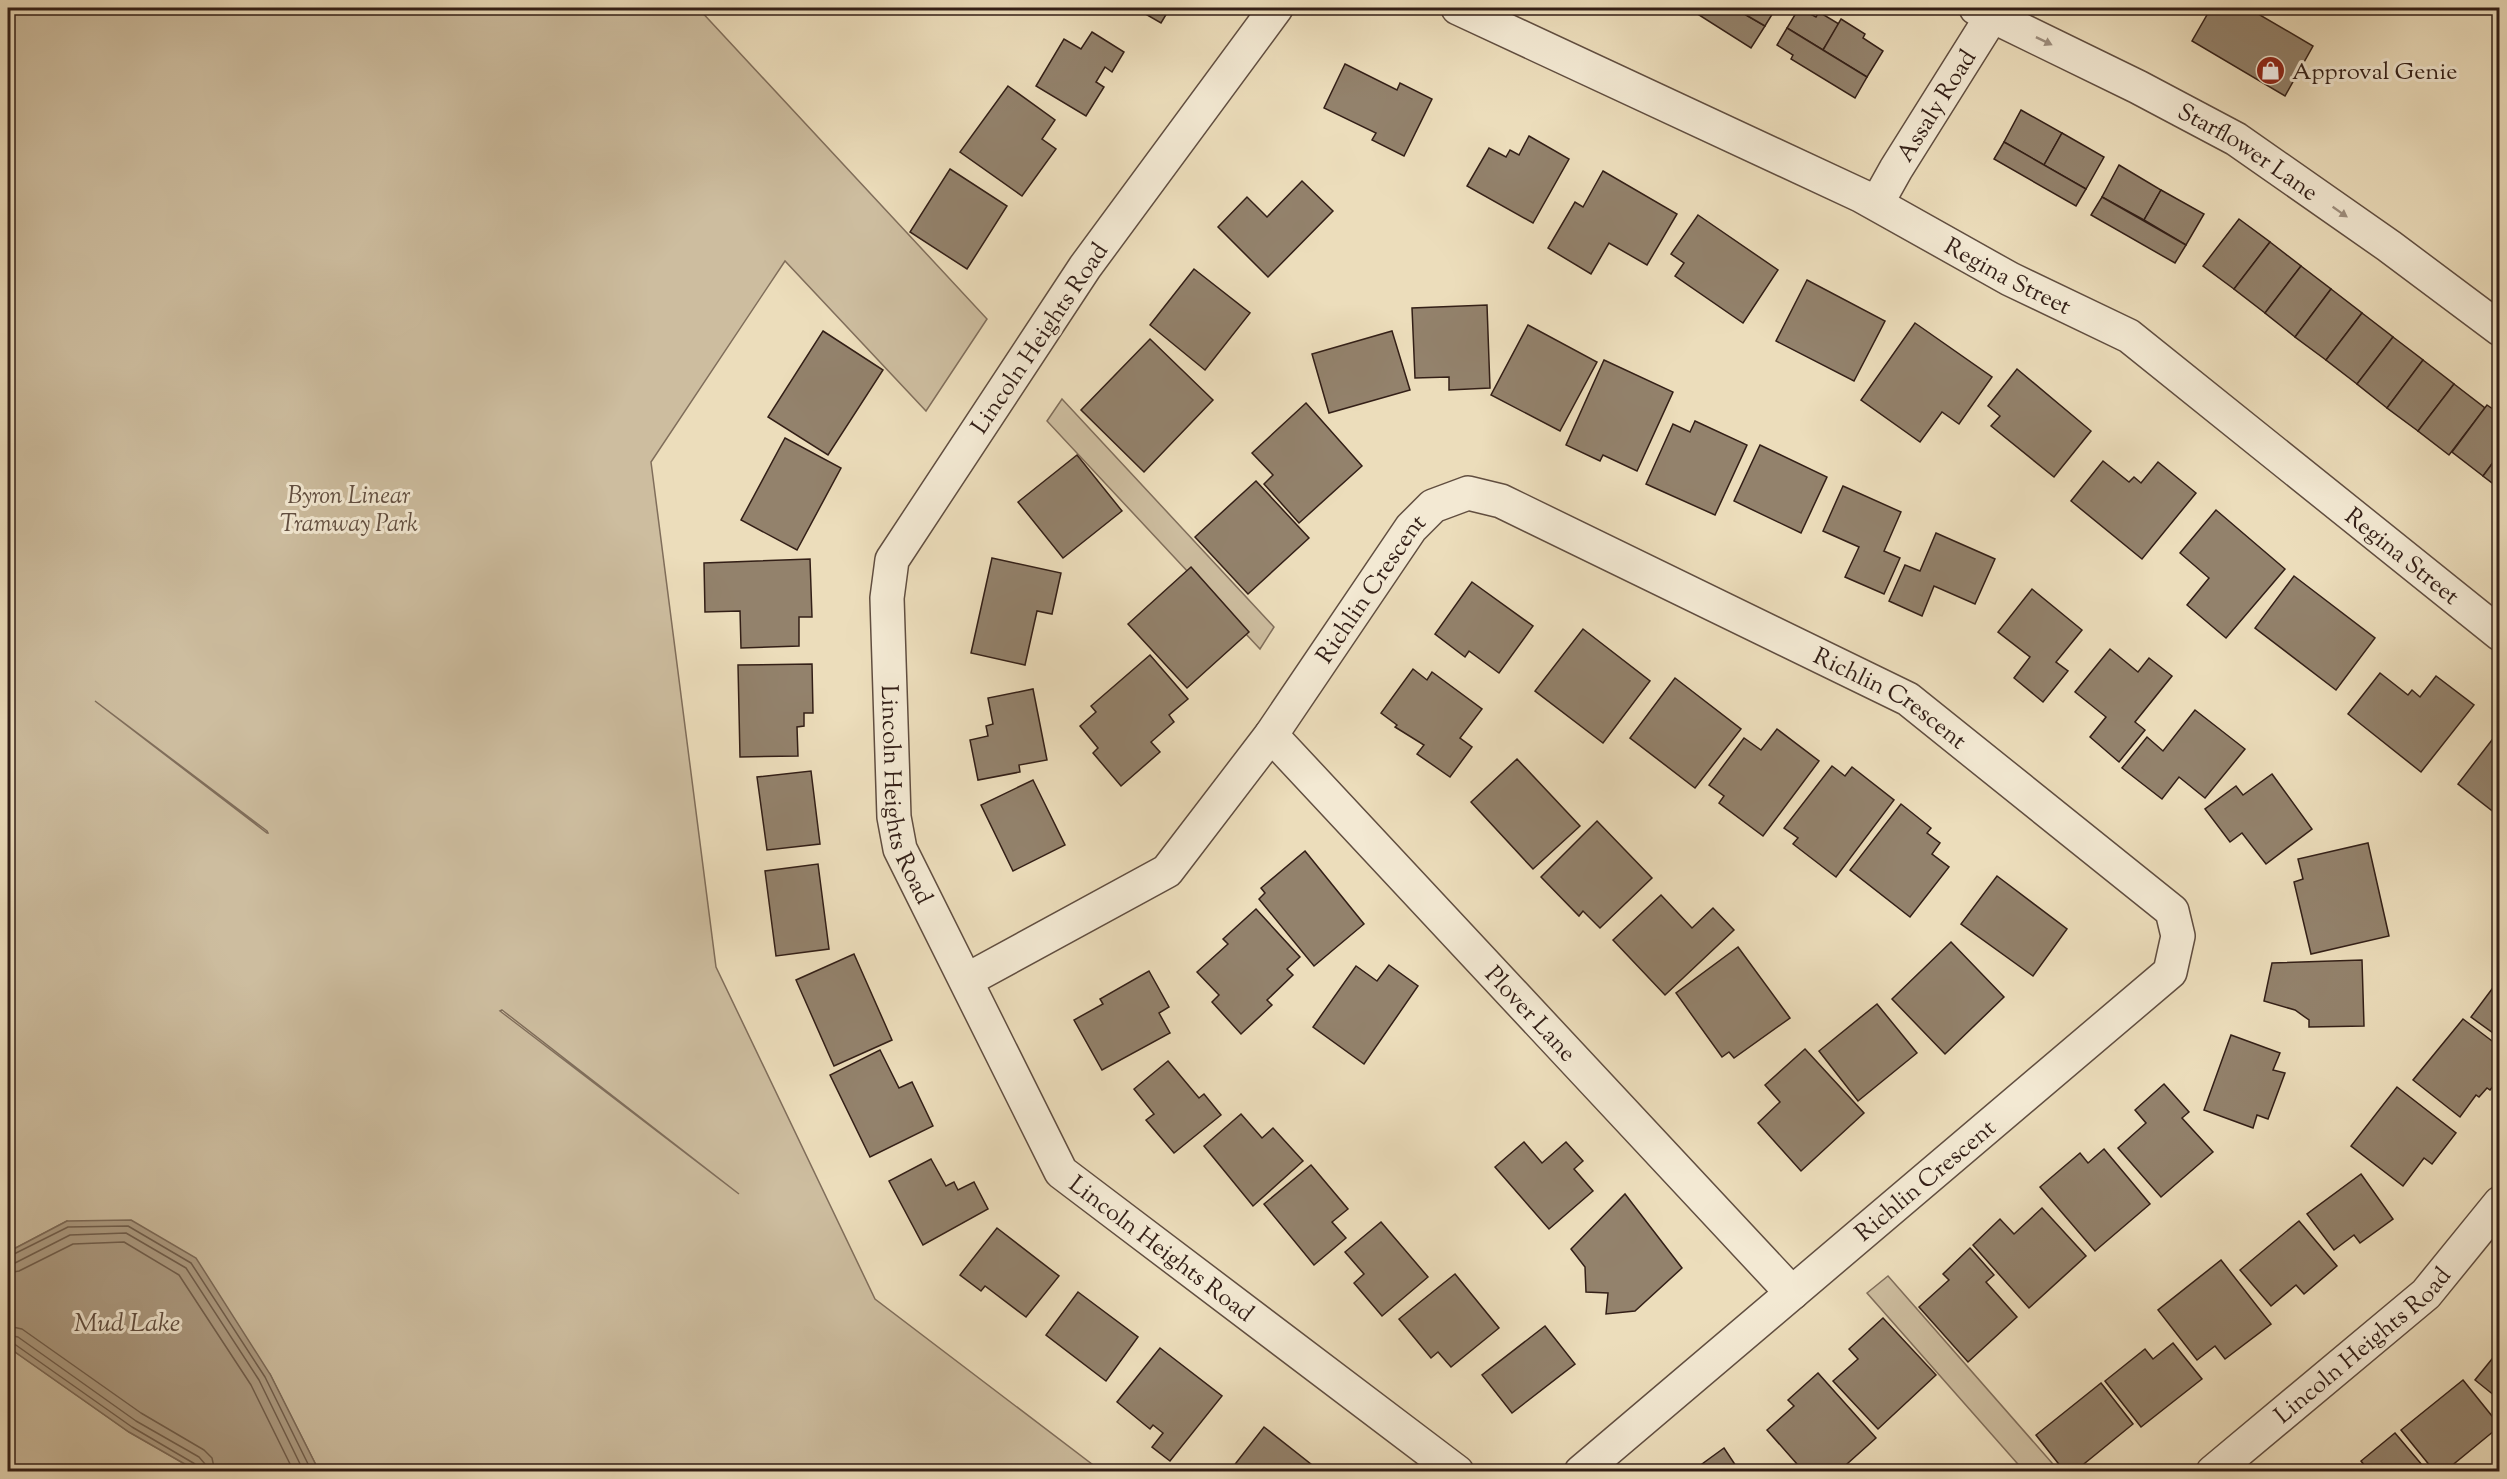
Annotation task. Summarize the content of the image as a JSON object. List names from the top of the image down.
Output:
{
  "streets": {
    "street": [
      "Assaly Road",
      "Starflower Lane",
      "Regina Street",
      "Lincoln Heights Road",
      "Richlin Crescent",
      "Plover Lane"
    ]
  },
  "crossings": [
    ["Assaly Road", "Starflower Lane"],
    ["Assaly Road", "Regina Street"],
    ["Lincoln Heights Road", "Richlin Crescent"],
    ["Richlin Crescent", "Plover Lane"]
  ],
  "one_way": ["Starflower Lane"],
  "water": ["Mud Lake"],
  "parks": ["Byron Linear Tramway Park"],
  "places": {
    "shop": ["Approval Genie"]
  }
}
